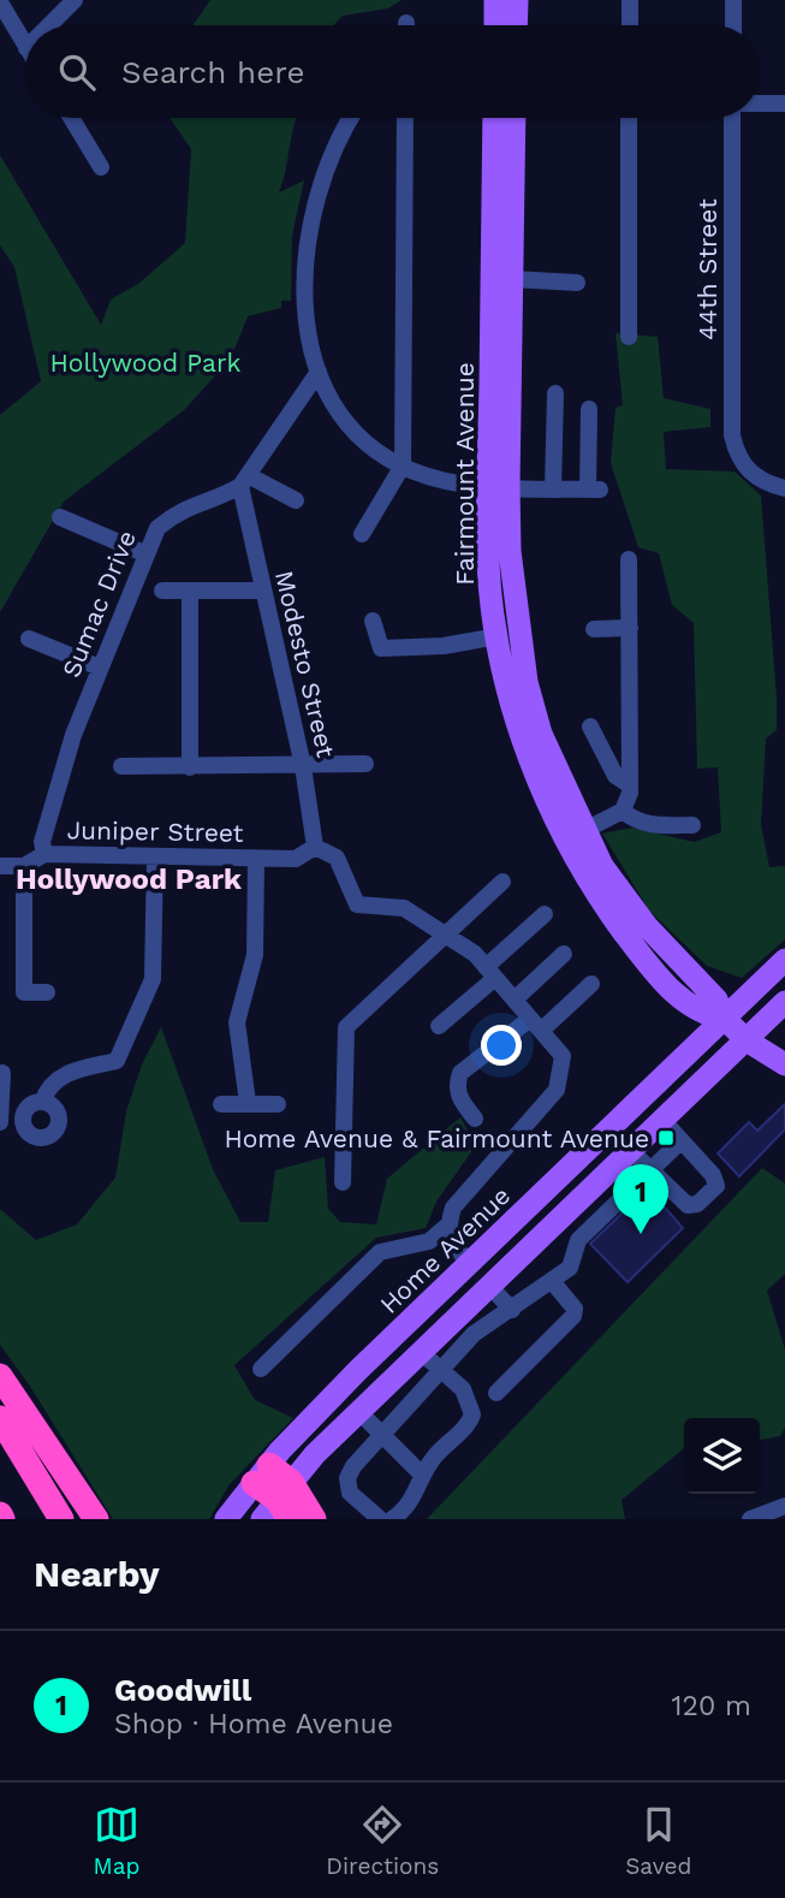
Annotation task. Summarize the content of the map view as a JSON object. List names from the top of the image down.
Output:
{
  "streets": {
    "main road": ["Fairmount Avenue", "Home Avenue"],
    "street": [
      "44th Street",
      "Sumac Drive",
      "Modesto Street",
      "Juniper Street"
    ]
  },
  "crossings": [
    ["Fairmount Avenue", "Home Avenue"],
    ["Sumac Drive", "Modesto Street"],
    ["Sumac Drive", "Juniper Street"],
    ["Modesto Street", "Juniper Street"]
  ],
  "districts": ["Hollywood Park"],
  "parks": ["Hollywood Park"],
  "places": {
    "transit": ["Home Avenue & Fairmount Avenue"]
  },
  "page": {
    "search": "Search here",
    "pins": "1",
    "heading": "Nearby",
    "list": [
      {
        "mark": "1",
        "name": "Goodwill",
        "note": "Shop · Home Avenue",
        "value": "120 m"
      }
    ],
    "nav": ["Map", "Directions", "Saved"]
  }
}
